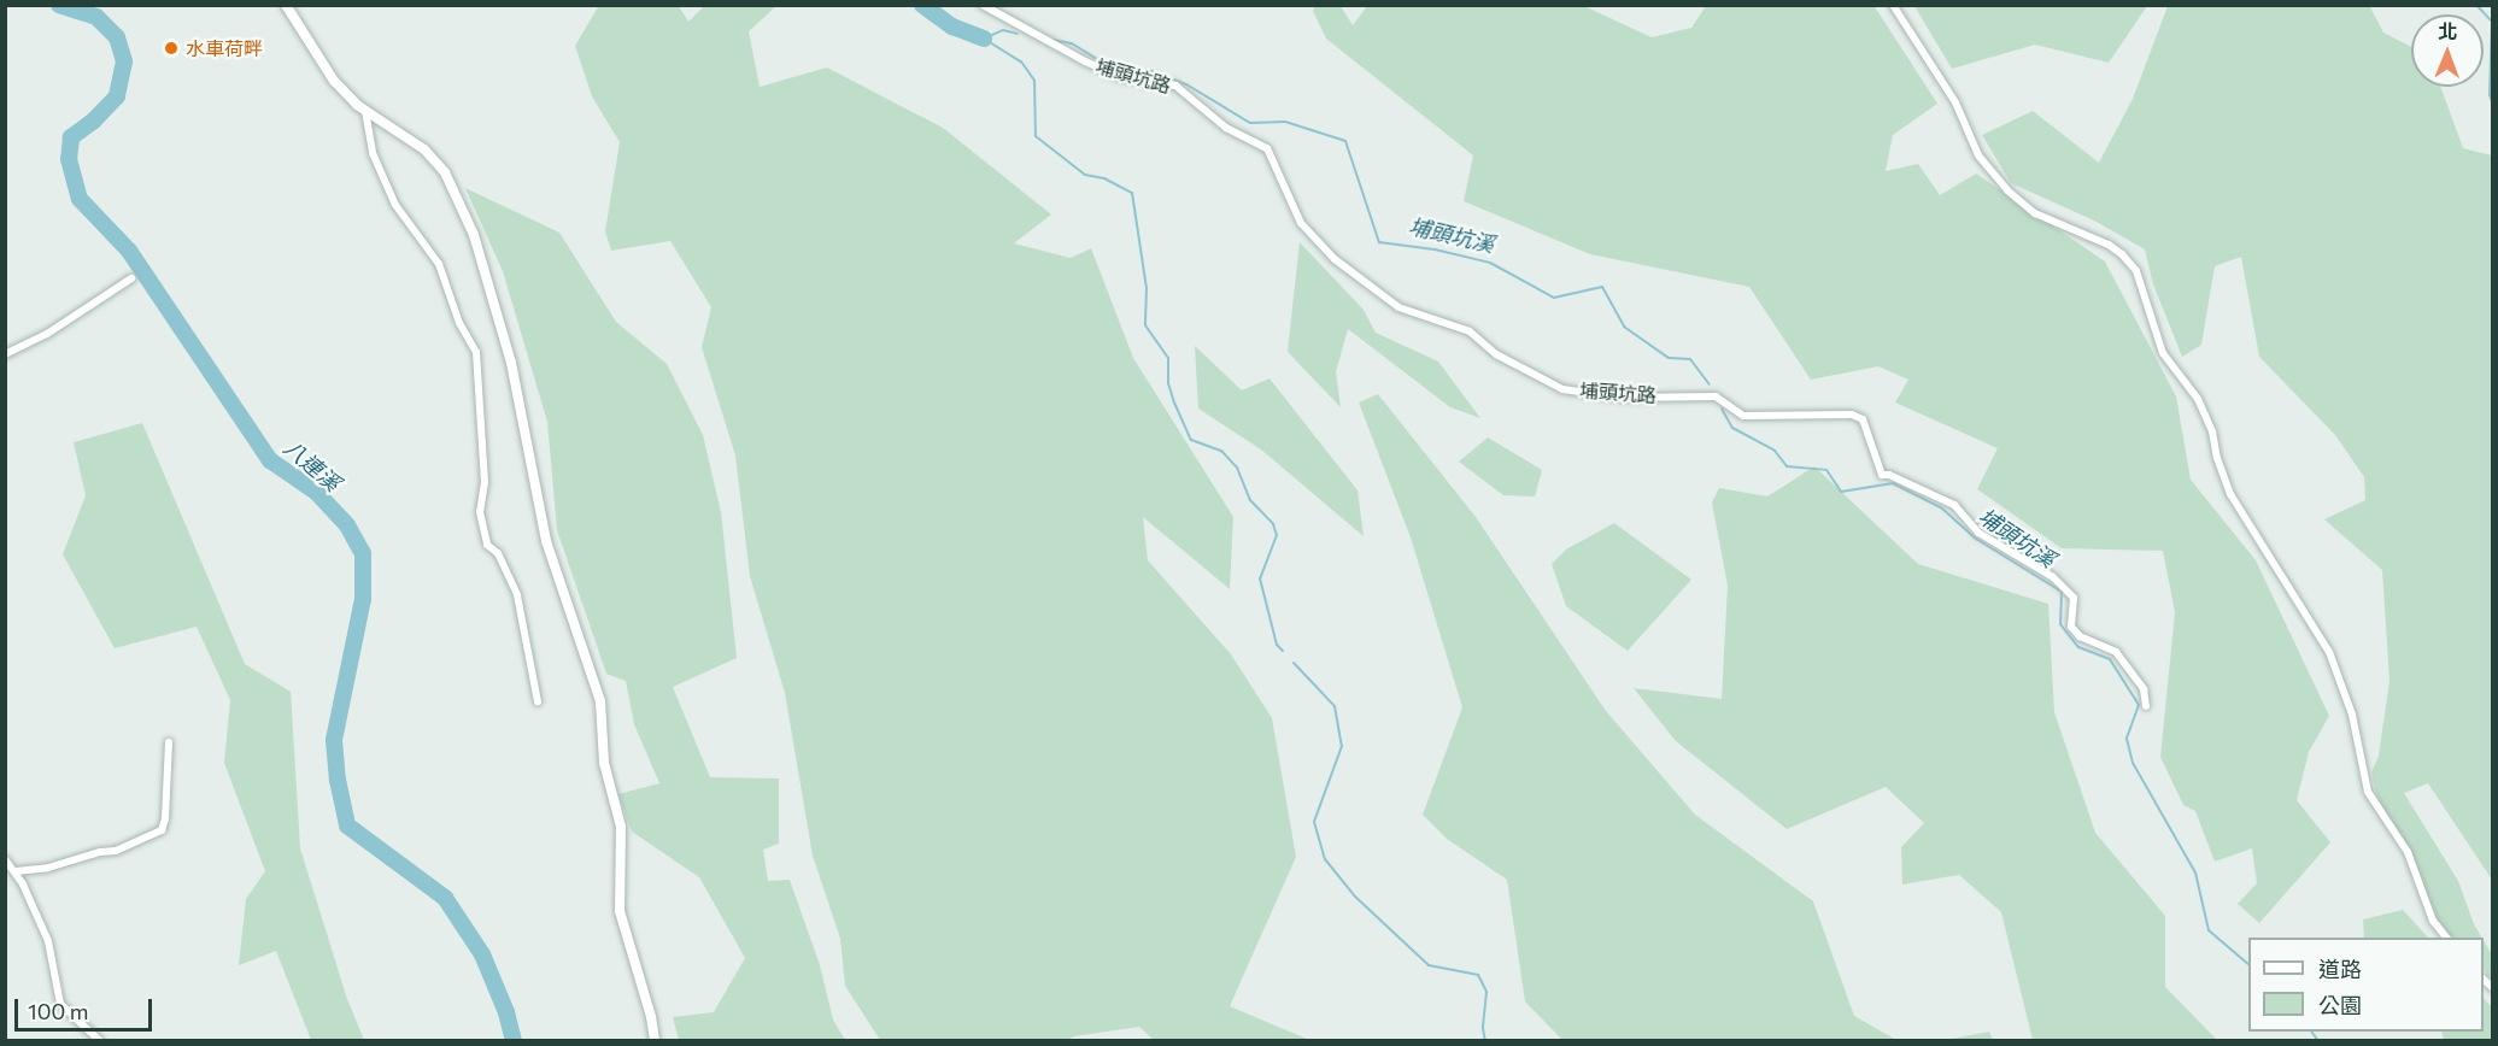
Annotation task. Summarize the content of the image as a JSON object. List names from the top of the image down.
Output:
{
  "streets": {
    "street": ["埔頭坑路"]
  },
  "water": ["埔頭坑溪", "八連溪"],
  "places": ["水車荷畔"],
  "legend": ["道路", "公園"],
  "scale_bar": "100 m",
  "north": "top"
}
